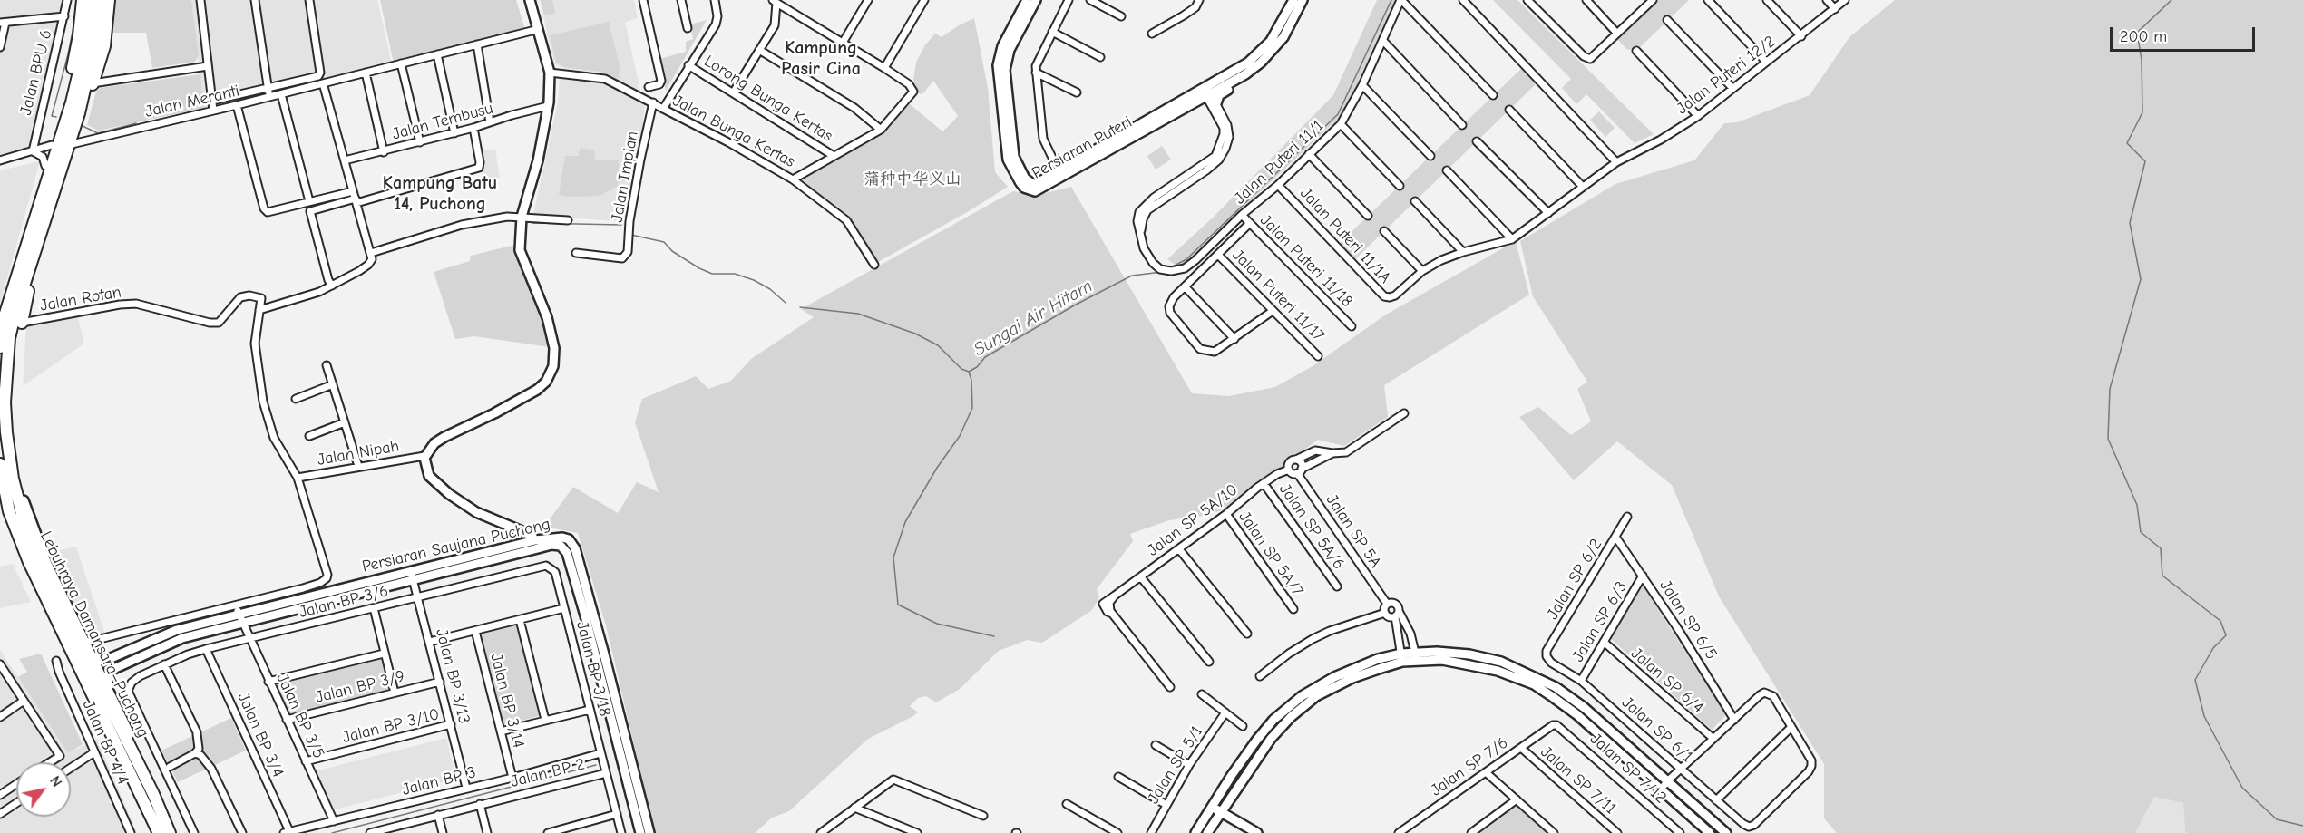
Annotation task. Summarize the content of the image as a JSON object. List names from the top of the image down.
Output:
{
  "streets": {
    "highway": ["Lebuhraya Damansara–Puchong"],
    "street": [
      "Jalan BPU 6",
      "Jalan Puteri 12/2",
      "Lorong Bunga Kertas",
      "Jalan Meranti",
      "Jalan Tembusu",
      "Jalan Bunga Kertas",
      "Persiaran Puteri",
      "Jalan Puteri 11/1",
      "Jalan Impian",
      "Jalan Puteri 11/1A",
      "Jalan Puteri 11/18",
      "Jalan Puteri 11/17",
      "Jalan Rotan",
      "Jalan Nipah",
      "Jalan SP 5A/10",
      "Jalan SP 5A/6",
      "Jalan SP 5A",
      "Persiaran Saujana Puchong",
      "Jalan SP 5A/7",
      "Jalan SP 6/2",
      "Jalan BP 3/6",
      "Jalan SP 6/5",
      "Jalan SP 6/3",
      "Jalan BP 3/18",
      "Jalan BP 3/13",
      "Jalan SP 6/4",
      "Jalan BP 3/9",
      "Jalan BP 3/14",
      "Jalan BP 3/5",
      "Jalan BP 3/10",
      "Jalan SP 6/1",
      "Jalan BP 3/4",
      "Jalan BP 4/4",
      "Jalan SP 5/1",
      "Jalan SP 7/6",
      "Jalan SP 7/12",
      "Jalan BP 2",
      "Jalan SP 7/11",
      "Jalan BP 3"
    ]
  },
  "crossings": [
    ["Jalan Puteri 12/2", "Jalan Puteri 11/1A"],
    ["Lorong Bunga Kertas", "Jalan Bunga Kertas"],
    ["Jalan Meranti", "Lebuhraya Damansara–Puchong"],
    ["Jalan Bunga Kertas", "Jalan Impian"],
    ["Persiaran Puteri", "Jalan Puteri 11/1"],
    ["Jalan Puteri 11/1", "Jalan Puteri 11/1A"],
    ["Jalan Puteri 11/1", "Jalan Puteri 11/18"],
    ["Jalan SP 5A/10", "Jalan SP 5A/6"],
    ["Jalan SP 5A/10", "Jalan SP 5A"],
    ["Jalan SP 5A/10", "Jalan SP 5A/7"],
    ["Persiaran Saujana Puchong", "Jalan BP 3/13"],
    ["Persiaran Saujana Puchong", "Jalan BP 3/5"],
    ["Jalan SP 6/2", "Jalan SP 6/5"],
    ["Jalan SP 6/2", "Jalan SP 6/1"],
    ["Jalan BP 3/6", "Jalan BP 3/18"],
    ["Jalan BP 3/6", "Jalan BP 3/13"],
    ["Jalan BP 3/6", "Jalan BP 3/5"],
    ["Jalan BP 3/6", "Jalan BP 3/4"],
    ["Jalan SP 6/5", "Jalan SP 6/3"],
    ["Jalan SP 6/3", "Jalan SP 6/4"],
    ["Jalan SP 6/3", "Jalan SP 6/1"],
    ["Jalan BP 3/18", "Jalan BP 2"],
    ["Jalan BP 3/18", "Jalan BP 3"],
    ["Jalan BP 3/13", "Jalan BP 3/9"],
    ["Jalan BP 3/13", "Jalan BP 3/10"],
    ["Jalan BP 3/13", "Jalan BP 3"],
    ["Jalan BP 3/9", "Jalan BP 3/5"],
    ["Jalan BP 3/14", "Jalan BP 3"],
    ["Jalan BP 3/5", "Jalan BP 3/10"],
    ["Jalan BP 3/5", "Jalan BP 3"],
    ["Jalan BP 3/4", "Jalan BP 3"],
    ["Jalan SP 7/6", "Jalan SP 7/12"],
    ["Jalan SP 7/6", "Jalan SP 7/11"]
  ],
  "districts": ["Kampung Pasir Cina", "Kampung Batu 14, Puchong"],
  "water": ["Sungai Air Hitam"],
  "parks": ["蒲种中华义山"],
  "scale_bar": "200 m",
  "north": "top right"
}
